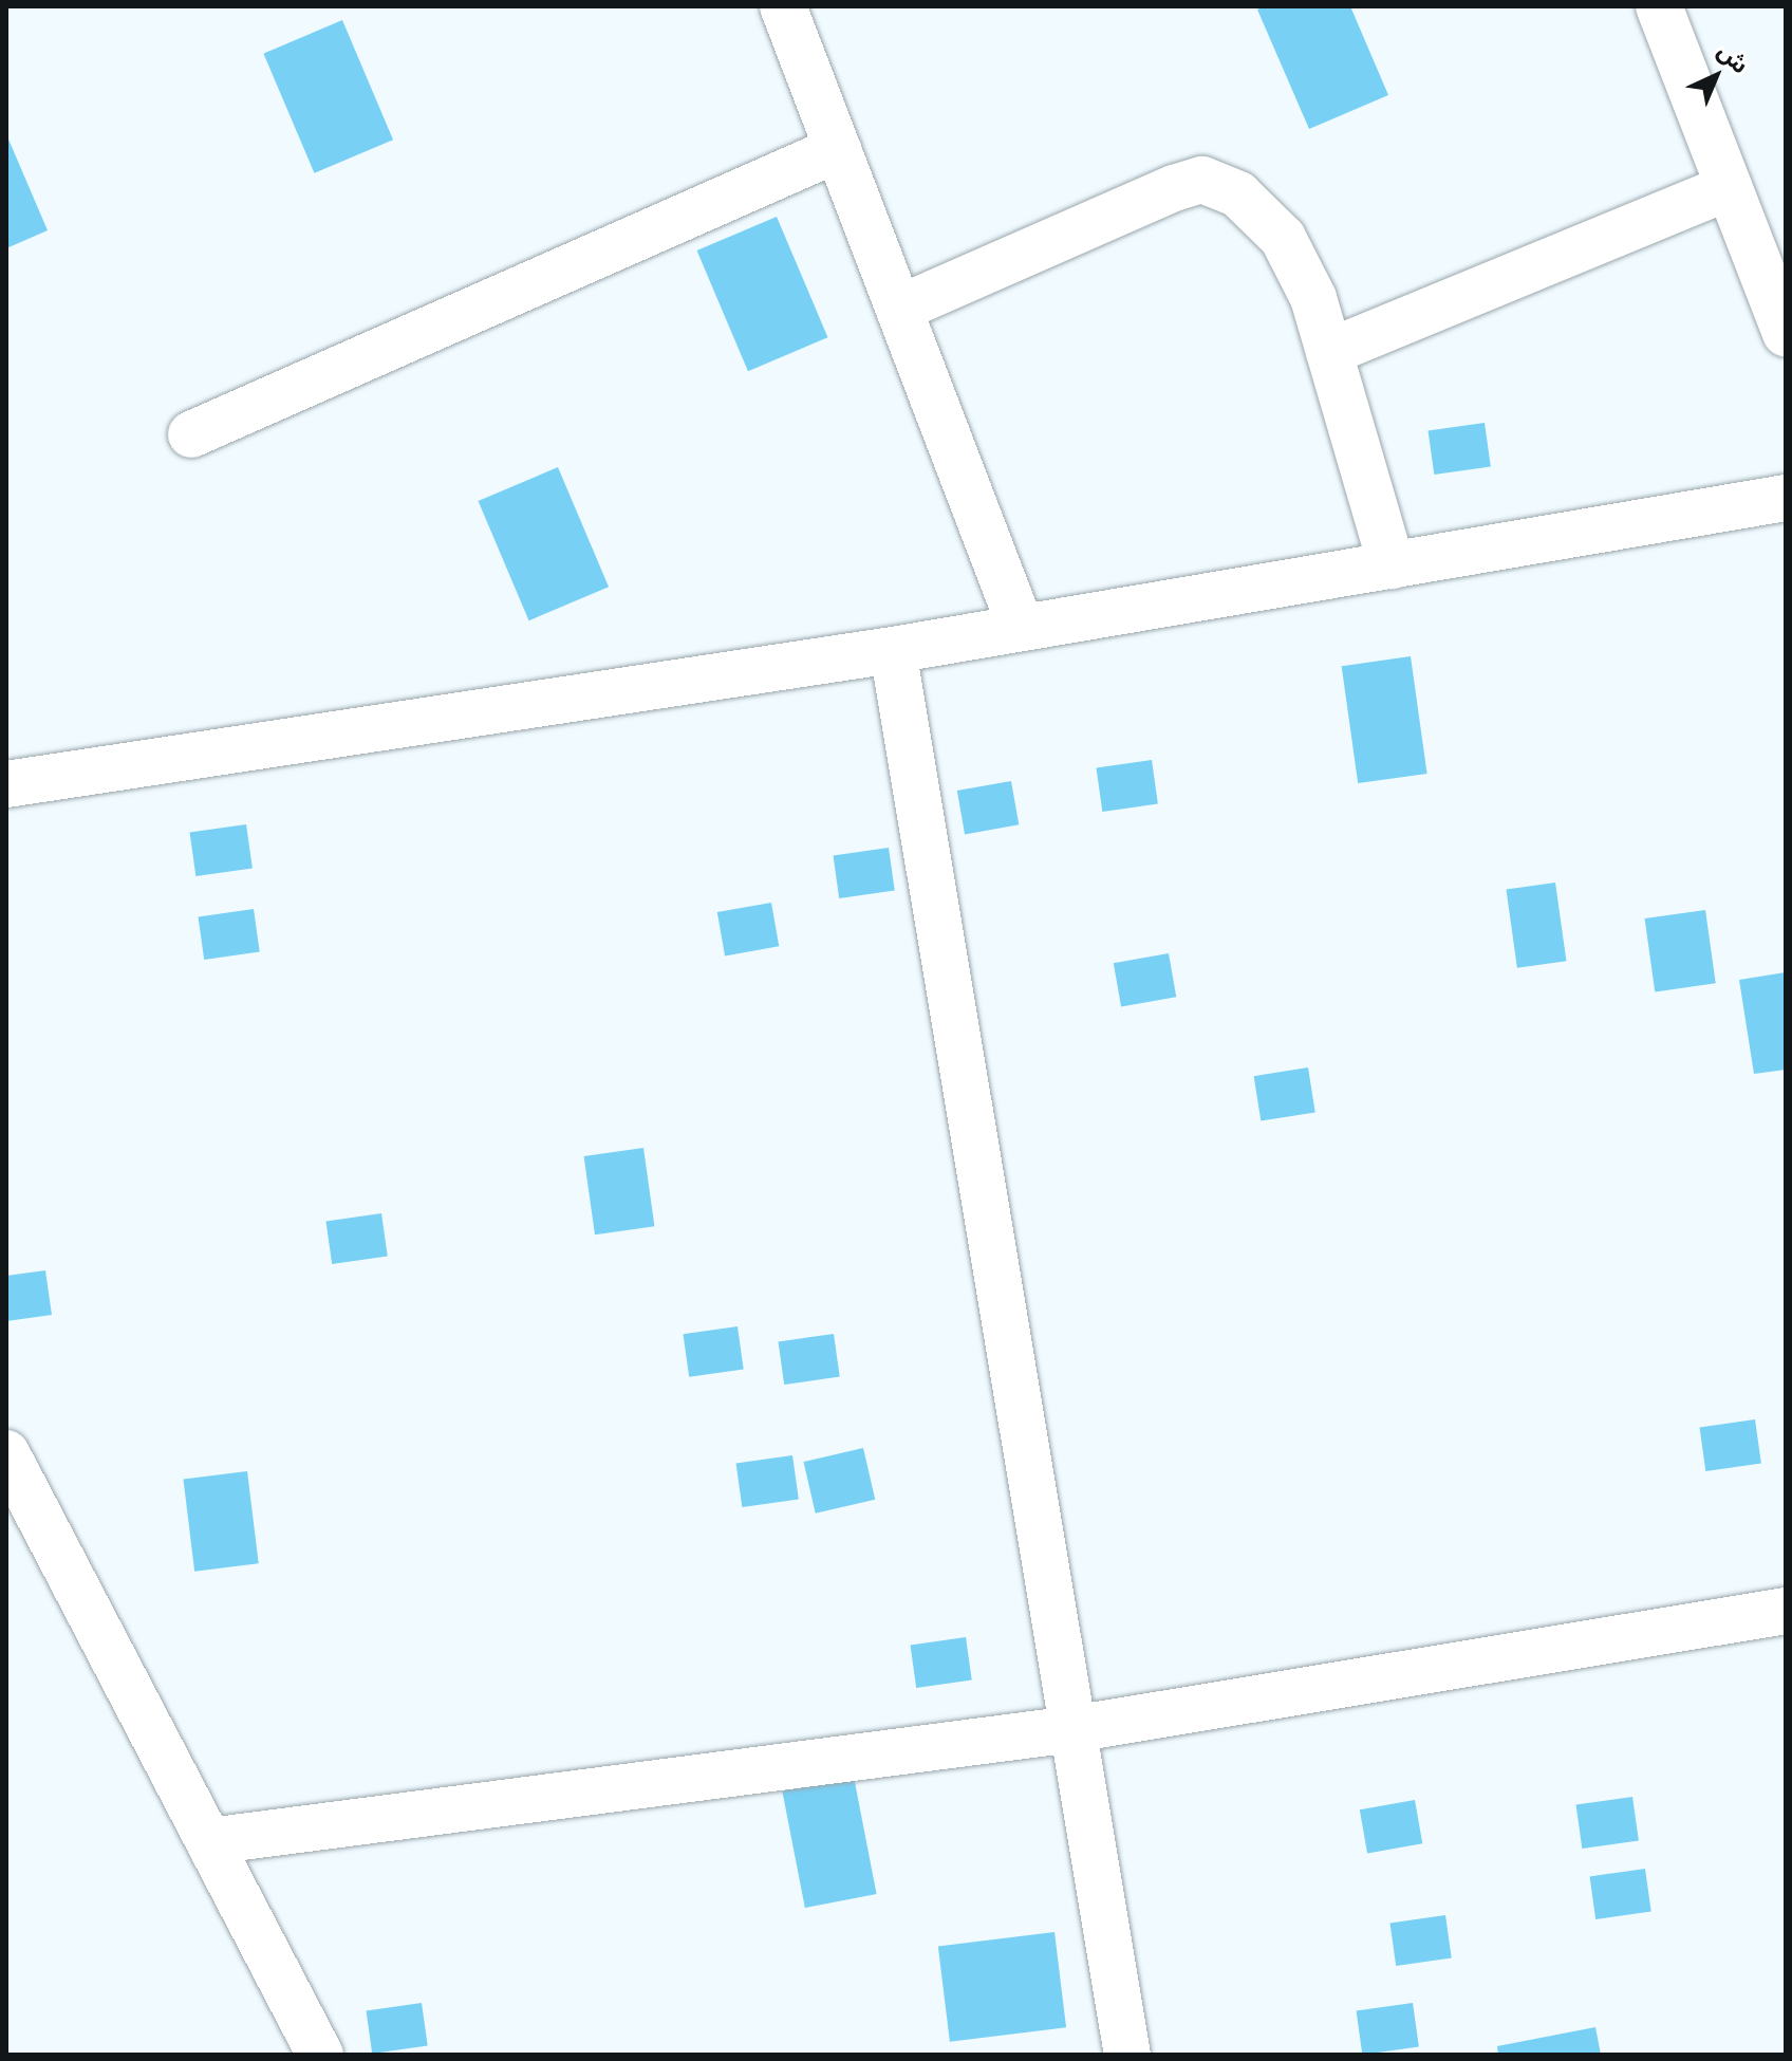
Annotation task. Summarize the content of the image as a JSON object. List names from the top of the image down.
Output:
{
  "north": "top right"
}
